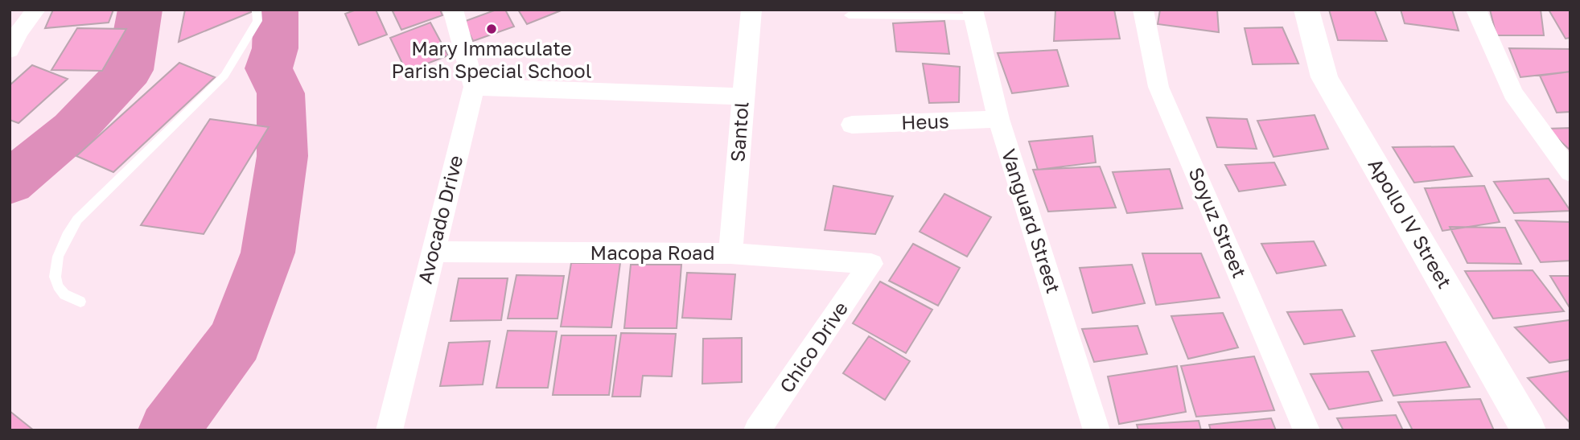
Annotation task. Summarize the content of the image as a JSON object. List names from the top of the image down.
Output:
{
  "streets": {
    "street": [
      "Heus",
      "Santol",
      "Avocado Drive",
      "Vanguard Street",
      "Soyuz Street",
      "Apollo IV Street",
      "Macopa Road",
      "Chico Drive"
    ]
  },
  "crossings": [
    ["Heus", "Vanguard Street"],
    ["Santol", "Macopa Road"],
    ["Avocado Drive", "Macopa Road"],
    ["Macopa Road", "Chico Drive"]
  ],
  "places": ["Mary Immaculate Parish Special School"]
}
